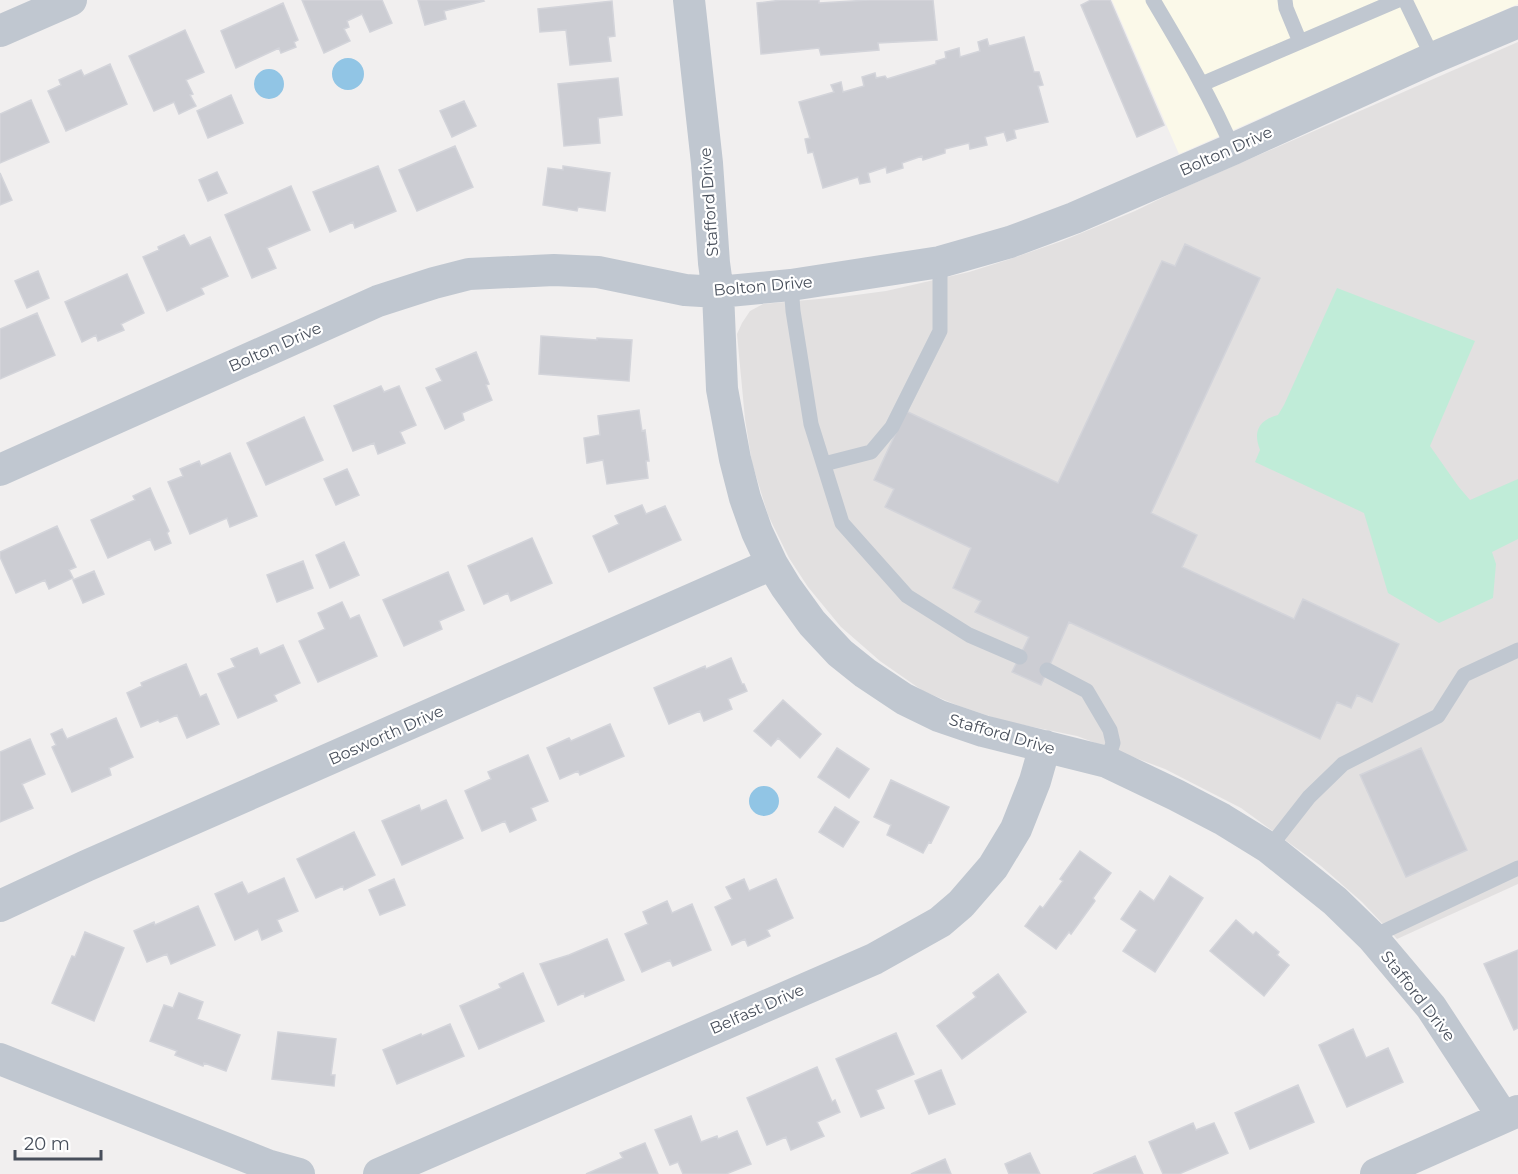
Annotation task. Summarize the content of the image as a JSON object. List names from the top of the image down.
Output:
{
  "streets": {
    "street": [
      "Bolton Drive",
      "Stafford Drive",
      "Bosworth Drive",
      "Belfast Drive"
    ]
  },
  "crossings": [
    ["Bolton Drive", "Stafford Drive"],
    ["Stafford Drive", "Bosworth Drive"],
    ["Stafford Drive", "Belfast Drive"]
  ],
  "scale_bar": "20 m"
}
